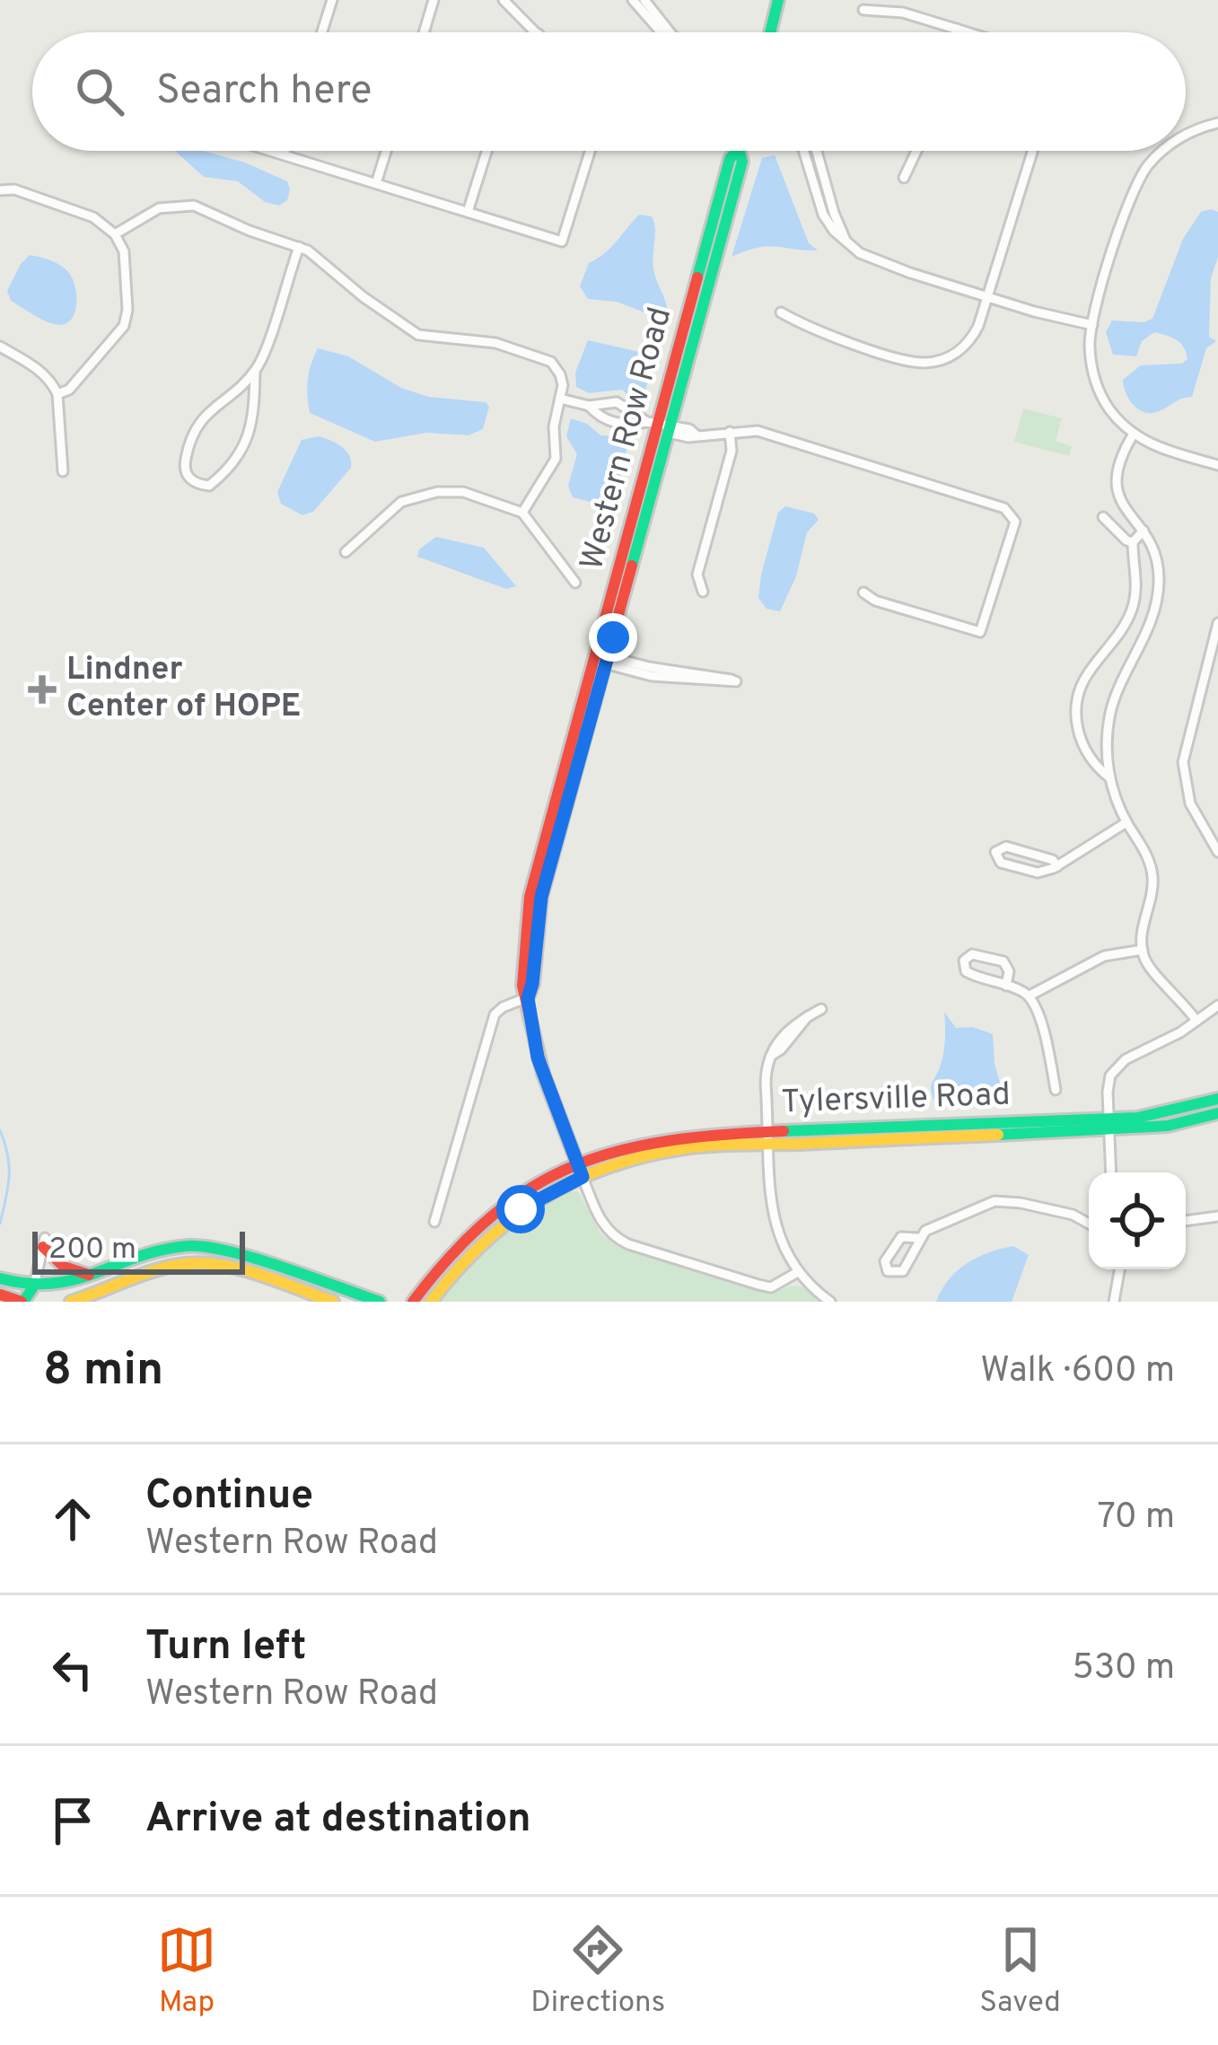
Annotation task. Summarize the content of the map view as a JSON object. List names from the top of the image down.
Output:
{
  "streets": {
    "main road": ["Western Row Road", "Tylersville Road"]
  },
  "crossings": [
    ["Western Row Road", "Tylersville Road"]
  ],
  "places": {
    "health": ["Lindner Center of HOPE"]
  },
  "scale_bar": "200 m",
  "page": {
    "search": "Search here",
    "scale": "200 m",
    "heading": ["8 min", "Walk · 600 m"],
    "list": [
      ["Continue", "Western Row Road", "70 m"],
      ["Turn left", "Western Row Road", "530 m"],
      "Arrive at destination"
    ],
    "nav": ["Map", "Directions", "Saved"]
  }
}
